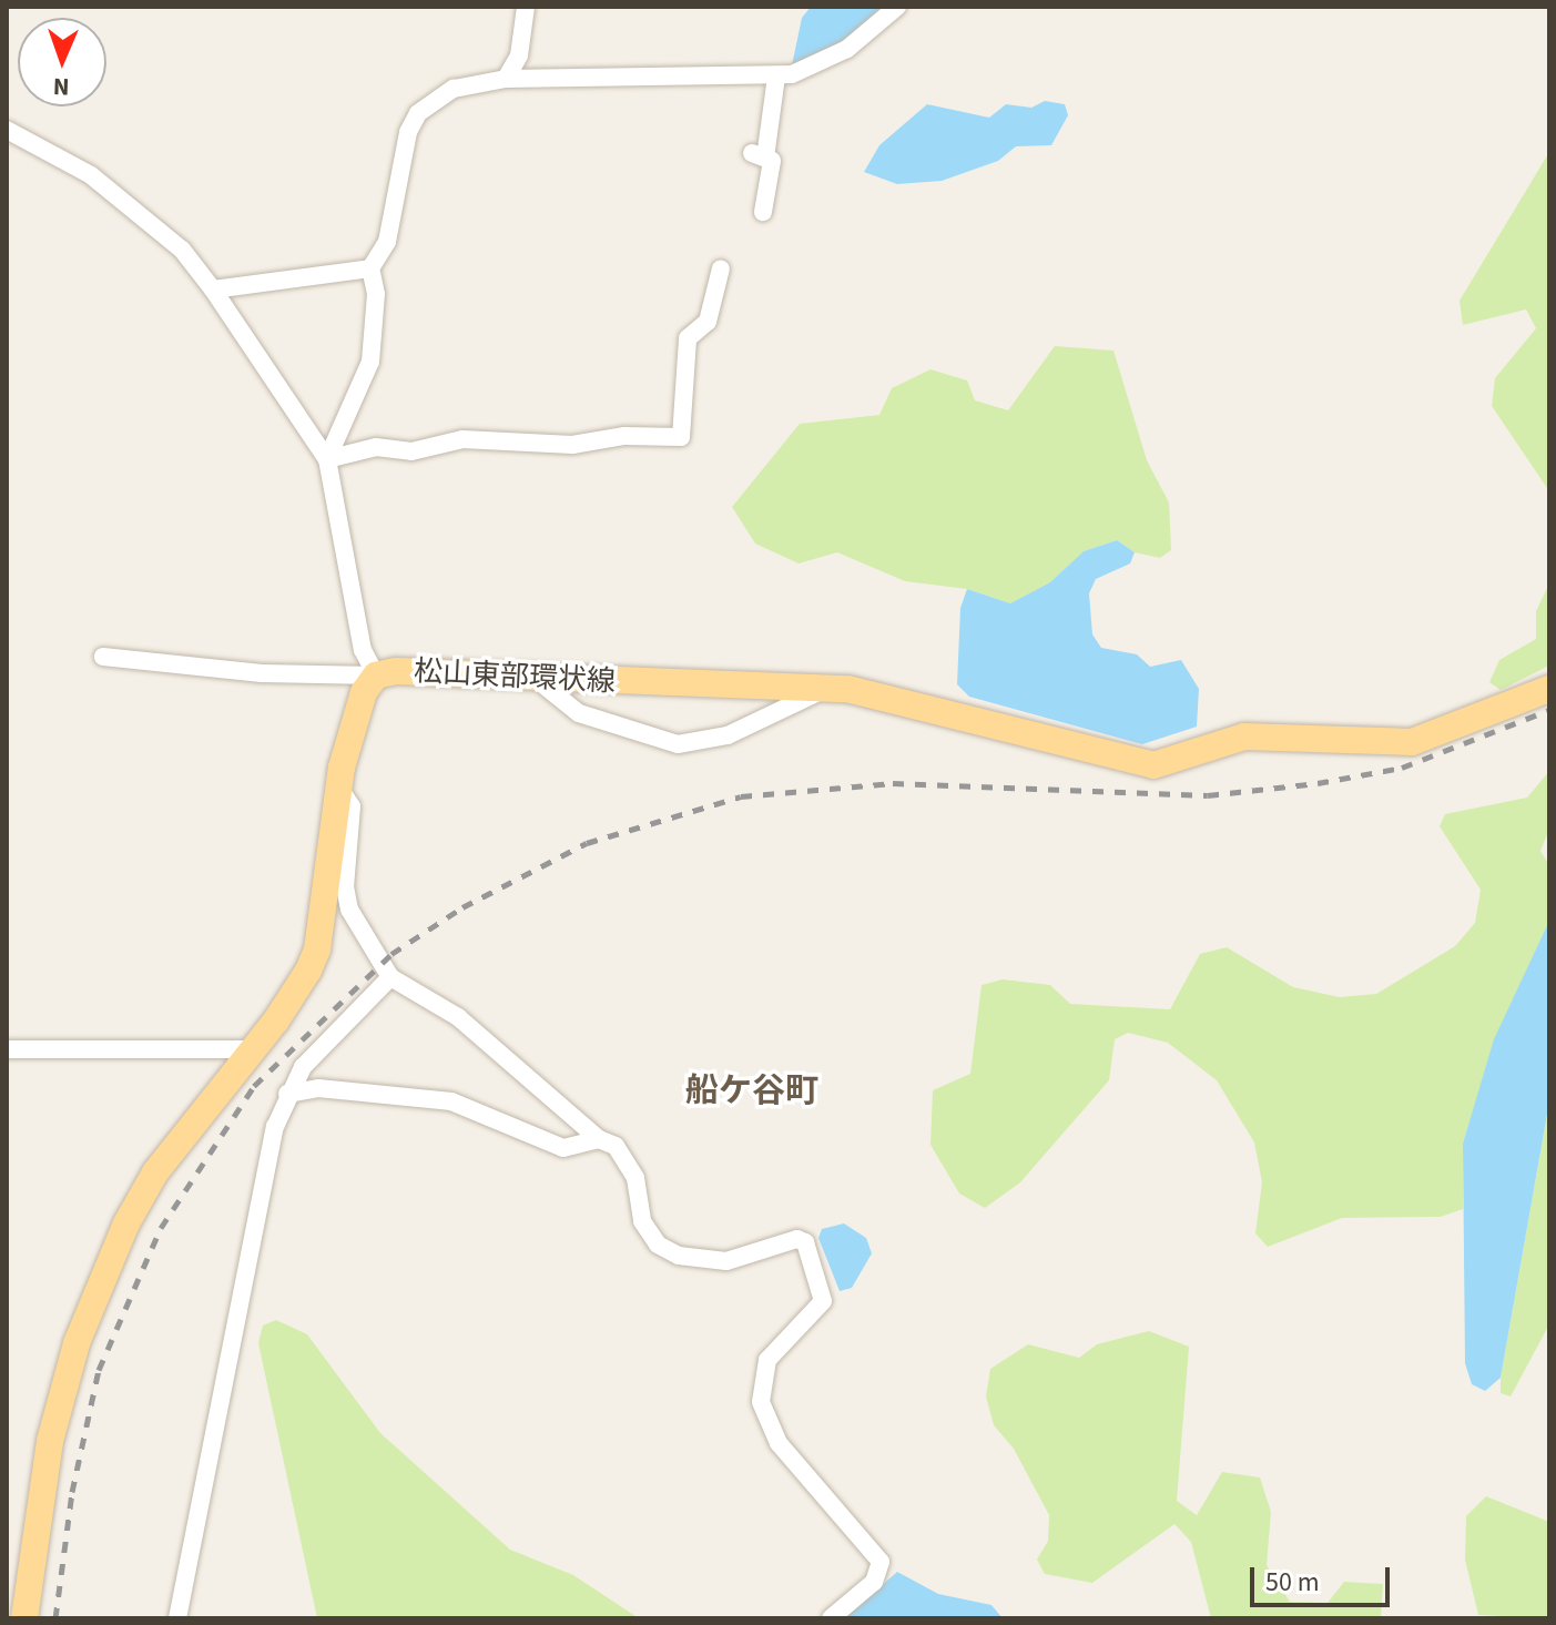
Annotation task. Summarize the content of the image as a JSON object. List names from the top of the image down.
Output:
{
  "streets": {
    "main road": ["松山東部環状線"]
  },
  "districts": ["船ケ谷町"],
  "scale_bar": "50 m",
  "north": "bottom"
}
